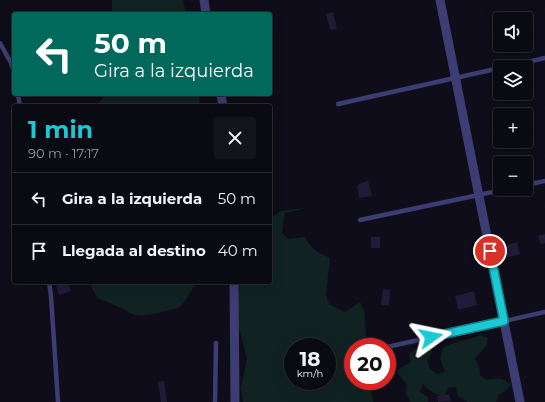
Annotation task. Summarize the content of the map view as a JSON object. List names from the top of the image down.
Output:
{
  "page": {
    "map_buttons": ["+", "−"],
    "turn": ["50 m", "Gira a la izquierda"],
    "heading": ["1 min", "90 m · 17:17"],
    "list": [
      {
        "name": "Gira a la izquierda",
        "value": "50 m"
      },
      {
        "name": "Llegada al destino",
        "value": "40 m"
      }
    ],
    "speed": "18 km/h",
    "limit": "20"
  }
}
